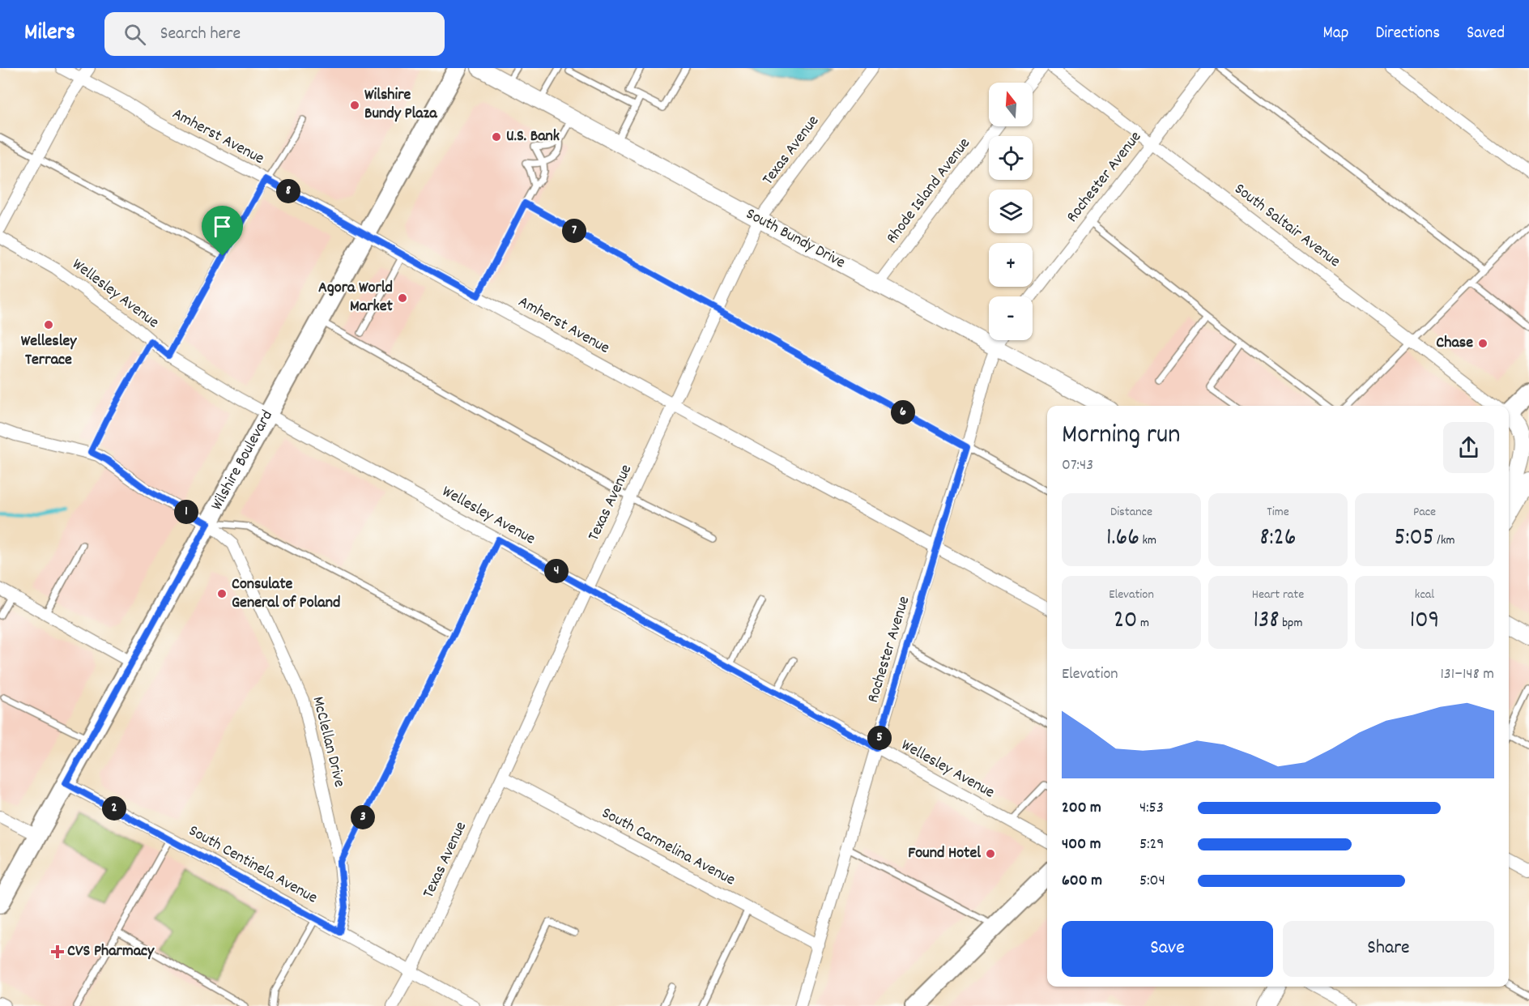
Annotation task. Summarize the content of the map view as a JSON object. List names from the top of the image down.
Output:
{
  "streets": {
    "main road": ["South Bundy Drive", "Wilshire Boulevard"],
    "street": [
      "Amherst Avenue",
      "Texas Avenue",
      "Rochester Avenue",
      "Rhode Island Avenue",
      "South Saltair Avenue",
      "Wellesley Avenue",
      "McClellan Drive",
      "South Carmelina Avenue",
      "South Centinela Avenue"
    ]
  },
  "crossings": [
    ["Amherst Avenue", "Texas Avenue"],
    ["Amherst Avenue", "Rochester Avenue"],
    ["Amherst Avenue", "Wilshire Boulevard"],
    ["Texas Avenue", "South Bundy Drive"],
    ["Texas Avenue", "Wellesley Avenue"],
    ["Texas Avenue", "South Carmelina Avenue"],
    ["Texas Avenue", "South Centinela Avenue"],
    ["Rochester Avenue", "South Saltair Avenue"],
    ["Rochester Avenue", "South Bundy Drive"],
    ["Rochester Avenue", "Wellesley Avenue"],
    ["Rochester Avenue", "South Carmelina Avenue"],
    ["Rhode Island Avenue", "South Bundy Drive"],
    ["Wellesley Avenue", "Wilshire Boulevard"],
    ["Wilshire Boulevard", "McClellan Drive"],
    ["Wilshire Boulevard", "South Centinela Avenue"],
    ["McClellan Drive", "South Centinela Avenue"]
  ],
  "places": {
    "other": [
      "Wilshire Bundy Plaza",
      "U.S. Bank",
      "Agora World Market",
      "Wellesley Terrace",
      "Chase",
      "Consulate General of Poland",
      "Found Hotel"
    ],
    "health": ["CVS Pharmacy"]
  },
  "north": "top",
  "page": {
    "header": "Milers",
    "search": "Search here",
    "nav": ["Map", "Directions", "Saved"],
    "map_buttons": ["+", "−"],
    "pins": [
      "8",
      "7",
      "6",
      "1",
      "4",
      "5",
      "2",
      "3"
    ],
    "heading": ["Morning run", "07:43"],
    "stats": [
      ["Distance", "1.66 km"],
      ["Time", "8:26"],
      ["Pace", "5:05 /km"],
      ["Elevation", "20 m"],
      ["Heart rate", "138 bpm"],
      ["kcal", "109"]
    ],
    "chart": ["Elevation", "131–148 m"],
    "list": [
      {
        "name": "200 m",
        "note": "4:53"
      },
      {
        "name": "400 m",
        "note": "5:29"
      },
      {
        "name": "600 m",
        "note": "5:04"
      }
    ],
    "buttons": ["Save", "Share"]
  }
}
